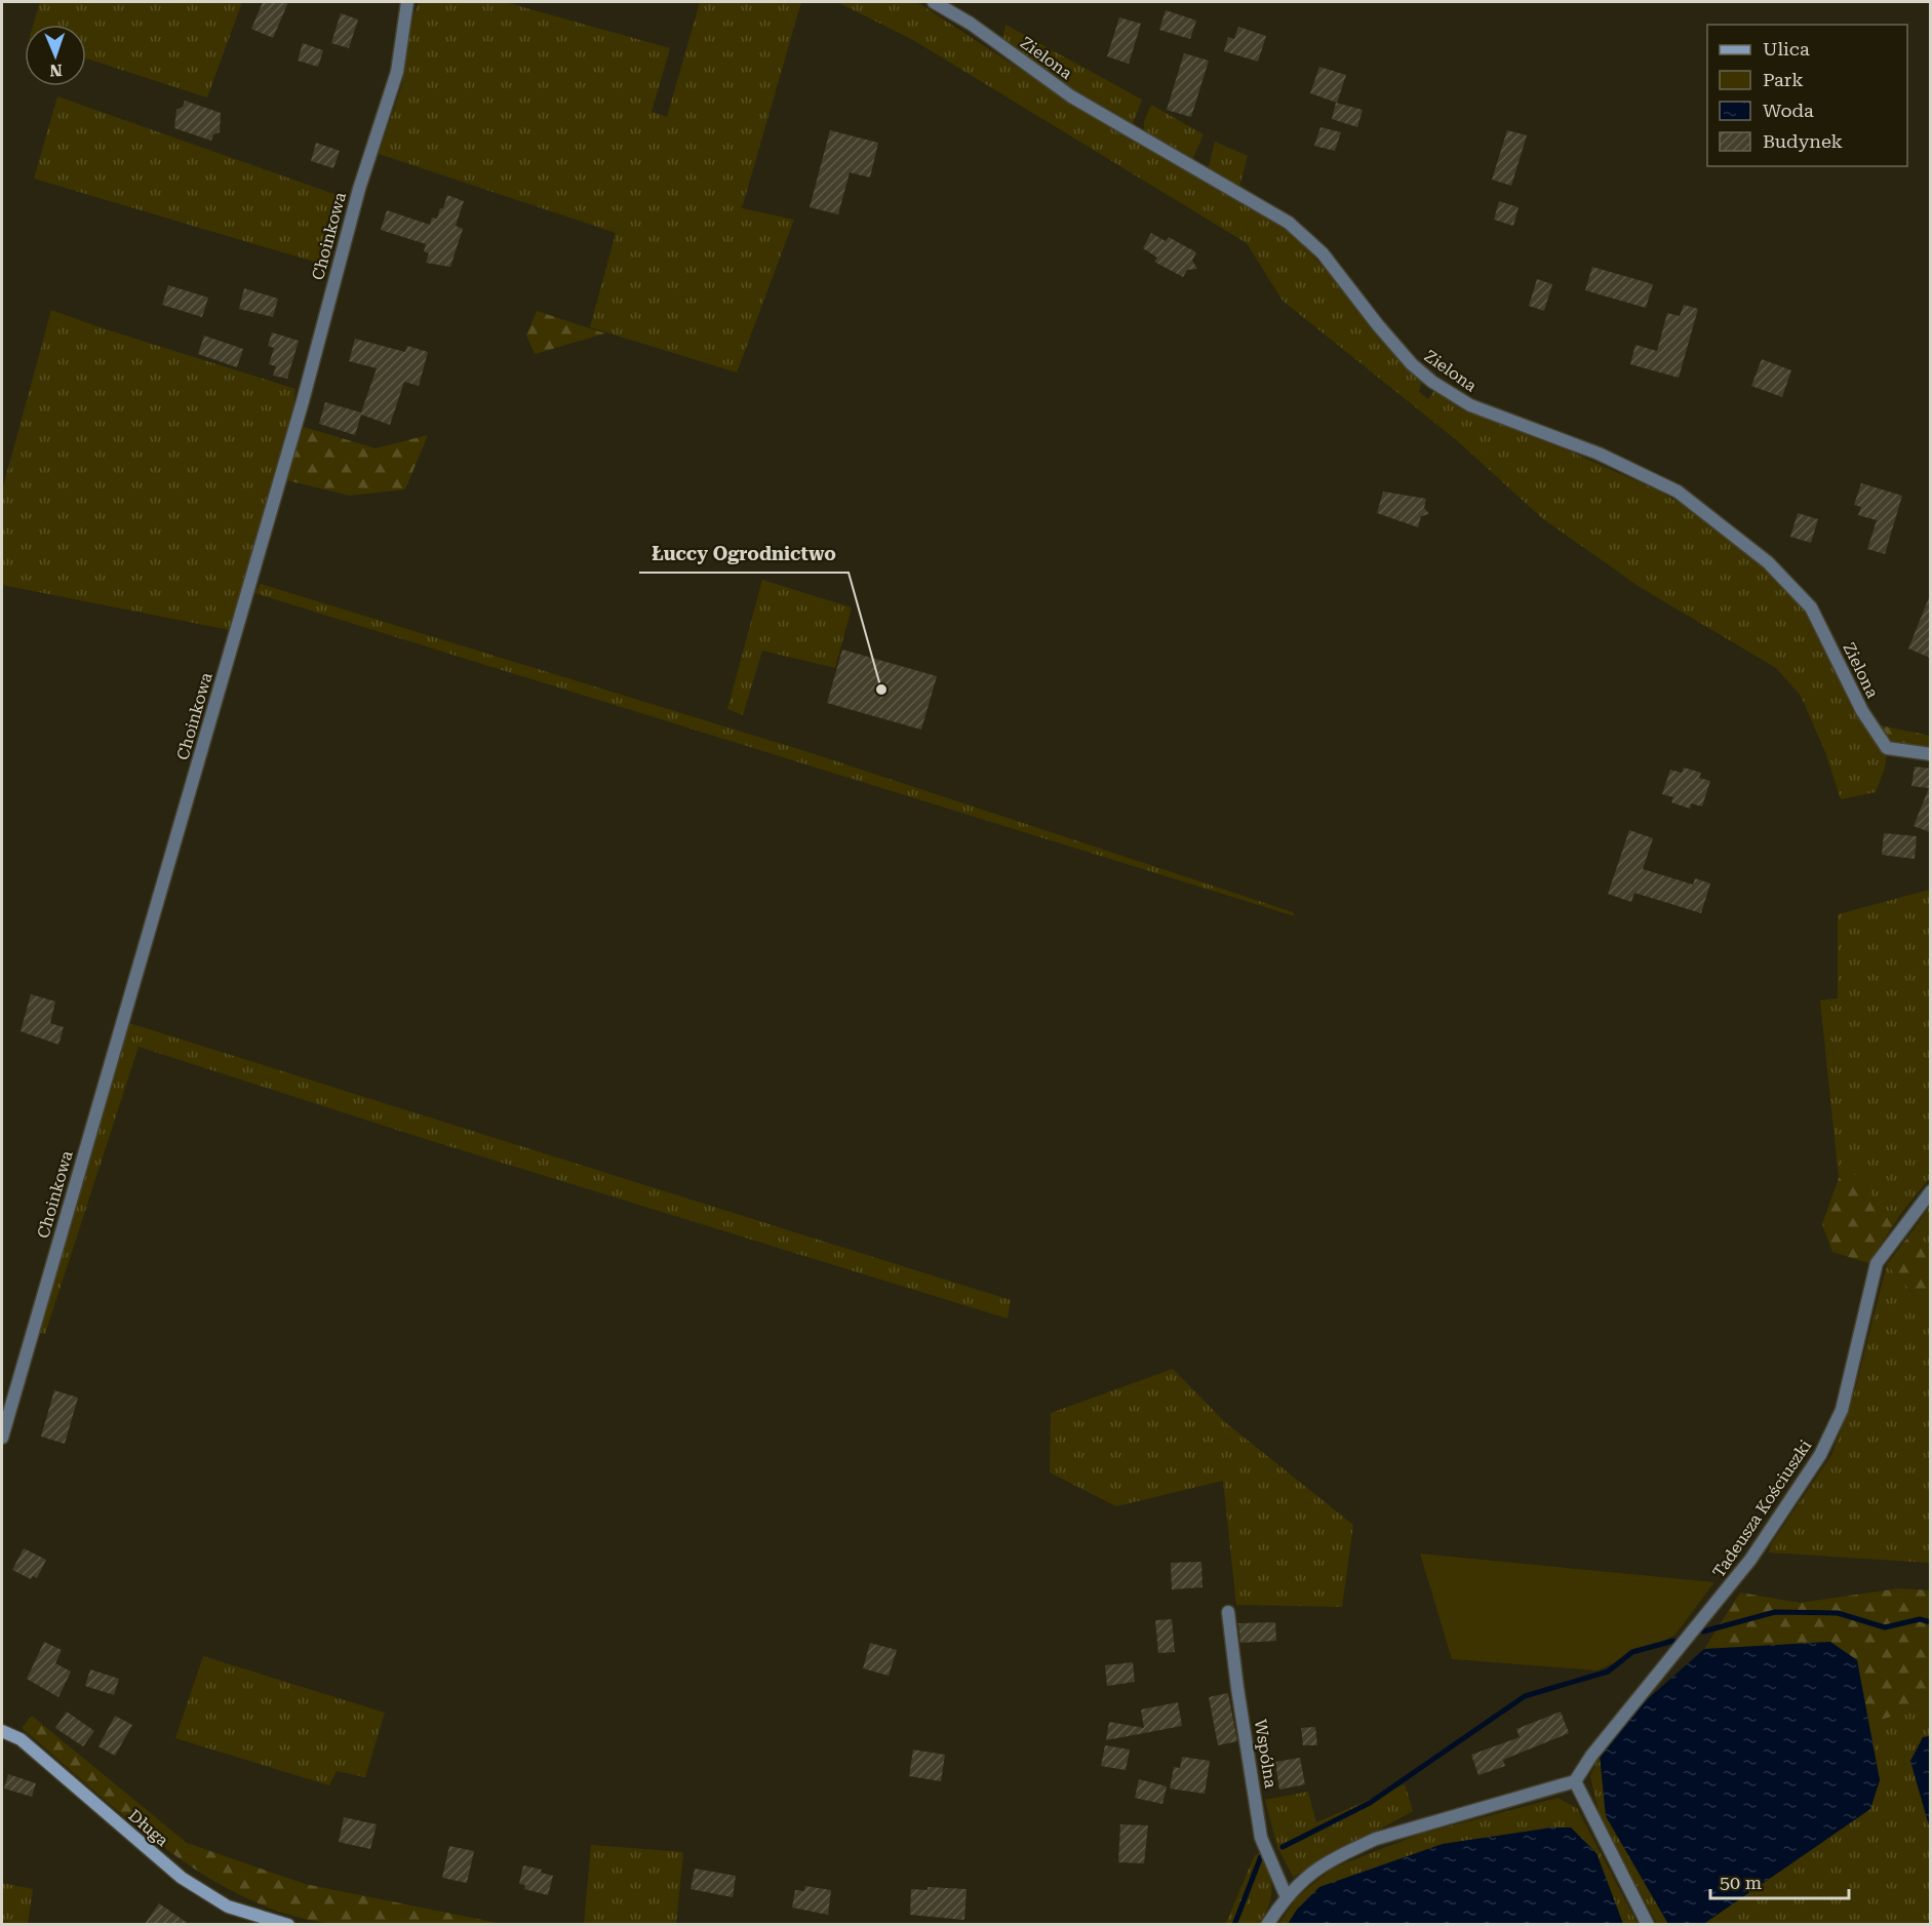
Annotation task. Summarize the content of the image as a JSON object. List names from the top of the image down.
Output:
{
  "streets": {
    "street": [
      "Zielona",
      "Choinkowa",
      "Tadeusza Kościuszki",
      "Wspólna",
      "Długa"
    ]
  },
  "places": ["Łuccy Ogrodnictwo"],
  "legend": [
    "Ulica",
    "Park",
    "Woda",
    "Budynek"
  ],
  "scale_bar": "50 m",
  "north": "bottom"
}
